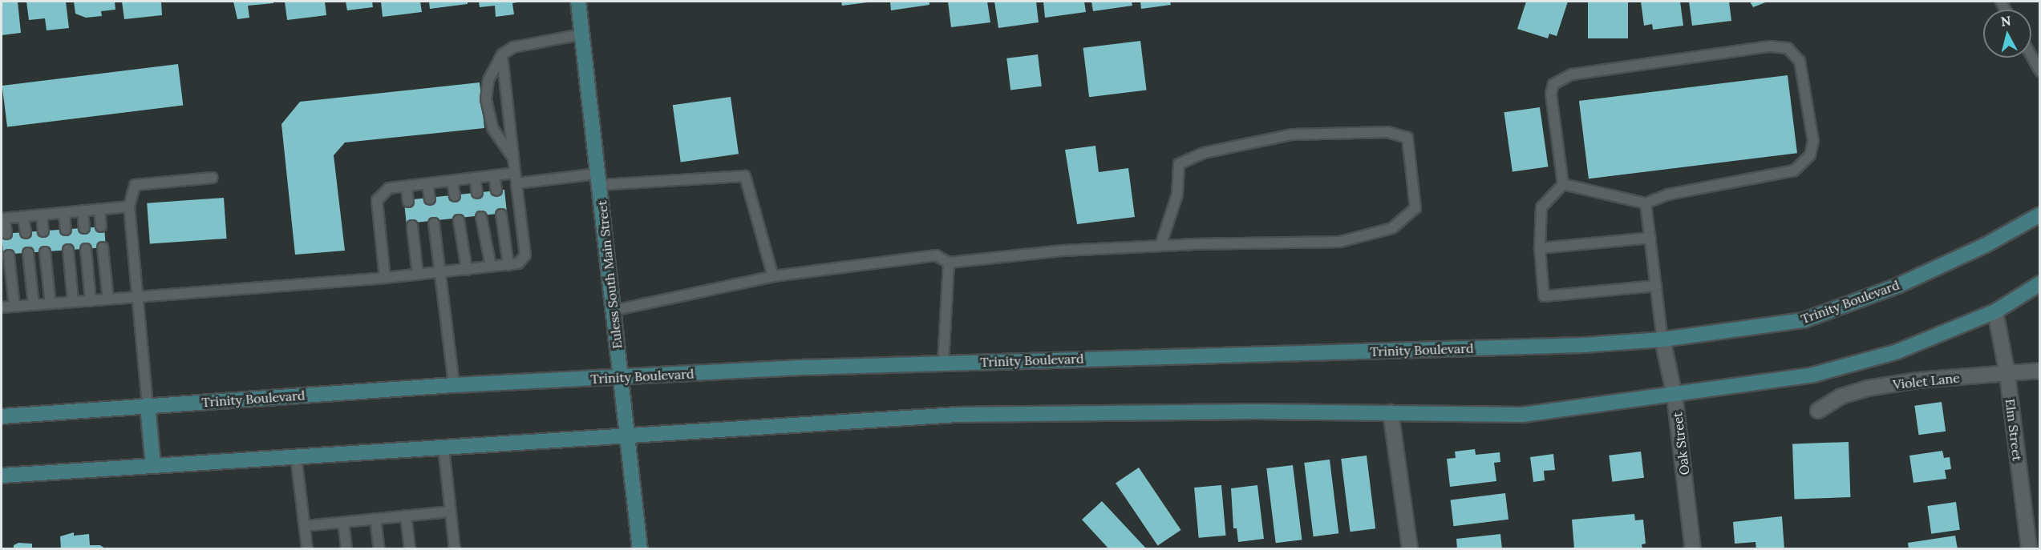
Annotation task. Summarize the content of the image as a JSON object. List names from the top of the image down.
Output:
{
  "streets": {
    "main road": ["Euless South Main Street", "Trinity Boulevard"],
    "street": ["Violet Lane", "Elm Street", "Oak Street"]
  },
  "crossings": [
    ["Euless South Main Street", "Trinity Boulevard"],
    ["Trinity Boulevard", "Oak Street"],
    ["Violet Lane", "Elm Street"]
  ],
  "north": "top"
}
